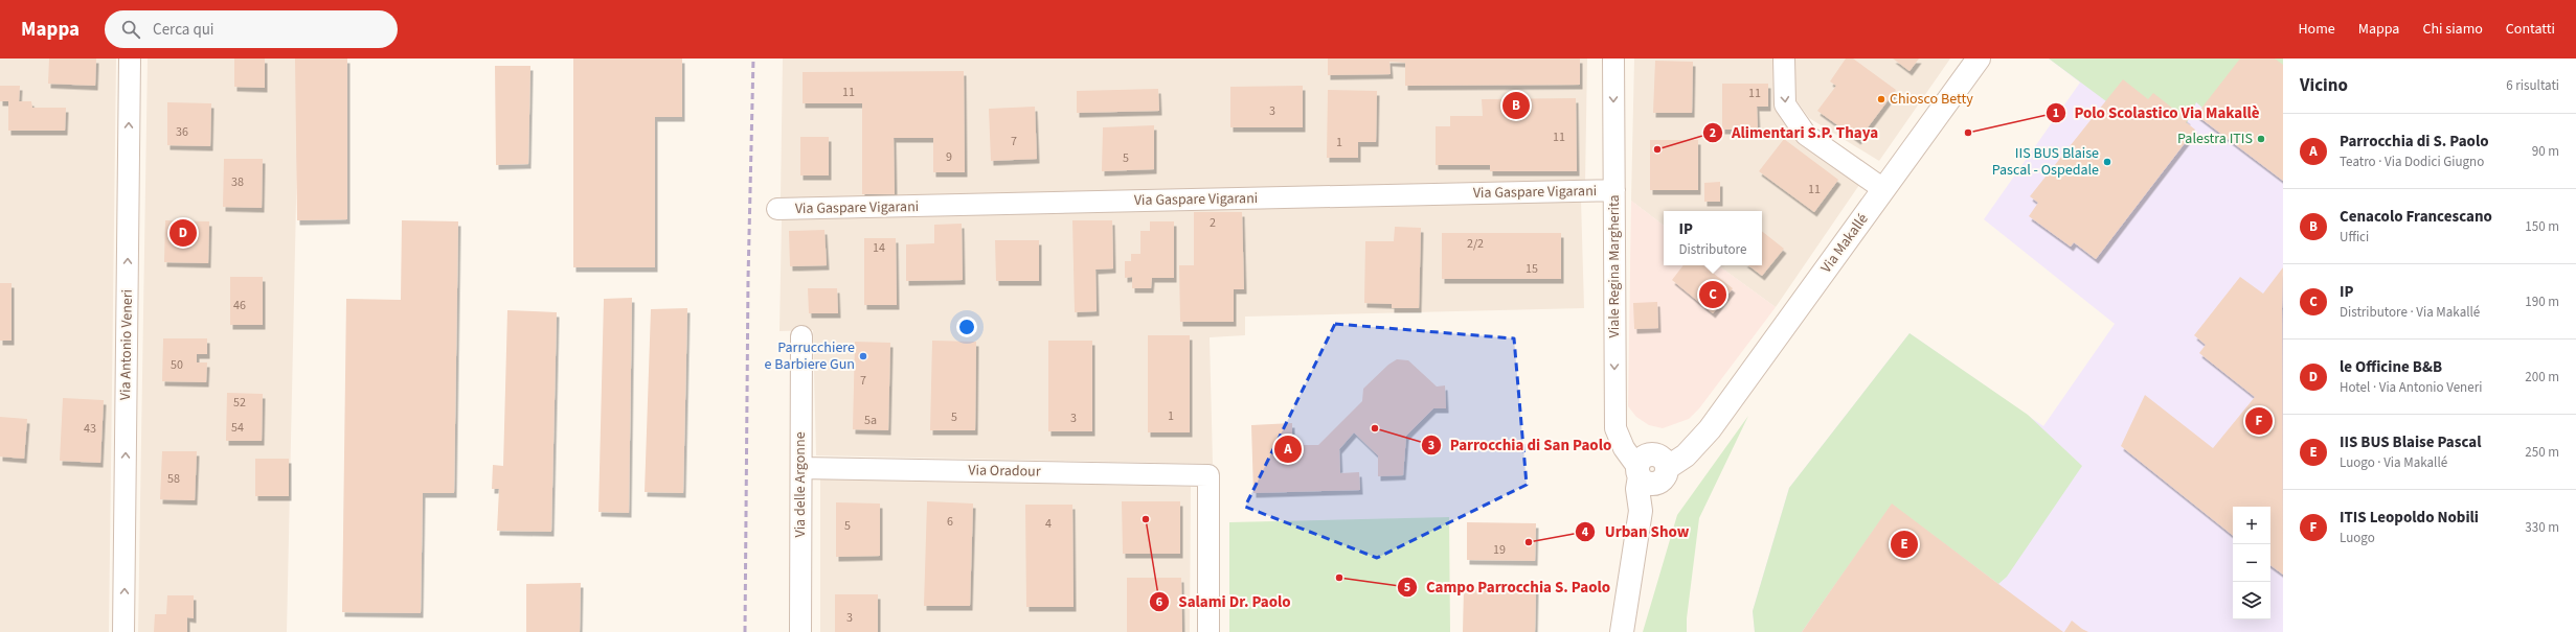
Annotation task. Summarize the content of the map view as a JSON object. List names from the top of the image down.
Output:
{
  "streets": {
    "street": [
      "Via Gaspare Vigarani",
      "Via Makallé",
      "Viale Regina Margherita",
      "Via Antonio Veneri",
      "Via Oradour",
      "Via delle Argonne"
    ]
  },
  "crossings": [
    ["Via Gaspare Vigarani", "Viale Regina Margherita"],
    ["Via Makallé", "Viale Regina Margherita"],
    ["Via Oradour", "Via delle Argonne"]
  ],
  "one_way": ["Viale Regina Margherita", "Via Antonio Veneri"],
  "places": [
    "Chiosco Betty",
    "Polo Scolastico Via Makallè",
    "Palestra ITIS",
    "Alimentari S.P. Thaya",
    "IIS BUS Blaise Pascal - Ospedale",
    "Parrucchiere e Barbiere Gun",
    "Parrocchia di San Paolo",
    "Salami Dr. Paolo",
    "Urban Show",
    "Campo Parrocchia S. Paolo"
  ],
  "house_numbers": [
    "11",
    "11",
    "3",
    "36",
    "11",
    "7",
    "1",
    "9",
    "5",
    "38",
    "11",
    "2",
    "2/2",
    "14",
    "15",
    "46",
    "50",
    "7",
    "52",
    "1",
    "5",
    "3",
    "5a",
    "54",
    "43",
    "58",
    "6",
    "4",
    "5",
    "19",
    "3"
  ],
  "page": {
    "header": "Mappa",
    "search": "Cerca qui",
    "nav": [
      "Home",
      "Mappa",
      "Chi siamo",
      "Contatti"
    ],
    "heading": ["Vicino", "6 risultati"],
    "pins": [
      "B",
      "D",
      "C",
      "F",
      "A",
      "E"
    ],
    "list": [
      {
        "mark": "A",
        "name": "Parrocchia di S. Paolo",
        "note": "Teatro · Via Dodici Giugno",
        "value": "90 m"
      },
      {
        "mark": "B",
        "name": "Cenacolo Francescano",
        "note": "Uffici",
        "value": "150 m"
      },
      {
        "mark": "C",
        "name": "IP",
        "note": "Distributore · Via Makallé",
        "value": "190 m"
      },
      {
        "mark": "D",
        "name": "le Officine B&B",
        "note": "Hotel · Via Antonio Veneri",
        "value": "200 m"
      },
      {
        "mark": "E",
        "name": "IIS BUS Blaise Pascal",
        "note": "Luogo · Via Makallé",
        "value": "250 m"
      },
      {
        "mark": "F",
        "name": "ITIS Leopoldo Nobili",
        "note": "Luogo",
        "value": "330 m"
      }
    ],
    "popup": ["IP", "Distributore"],
    "map_buttons": ["+", "−"]
  }
}
